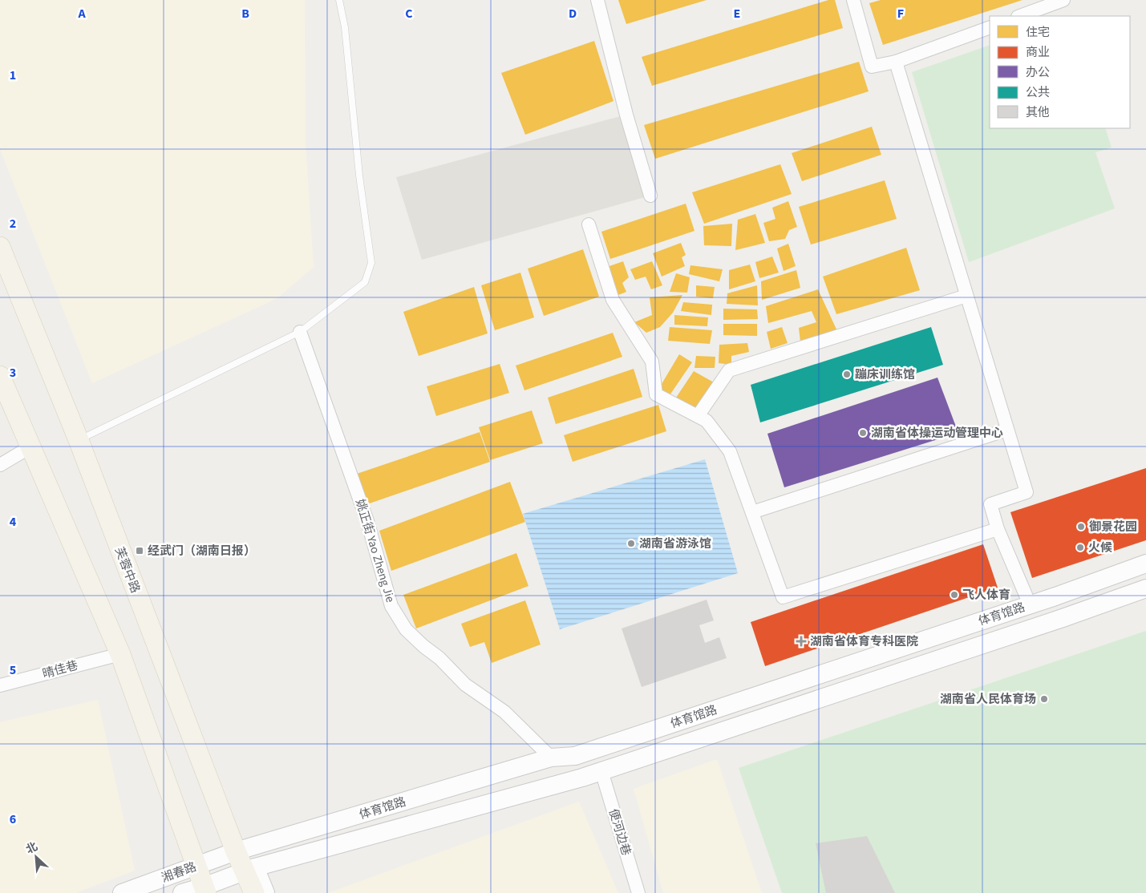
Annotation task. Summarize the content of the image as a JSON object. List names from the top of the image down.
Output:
{
  "streets": {
    "main road": ["芙蓉中路"],
    "street": [
      "姚正街 Yao Zheng Jie",
      "体育馆路",
      "晴佳巷",
      "便河边巷",
      "湘春路"
    ]
  },
  "crossings": [
    ["姚正街 Yao Zheng Jie", "体育馆路"],
    ["芙蓉中路", "体育馆路"],
    ["芙蓉中路", "湘春路"],
    ["体育馆路", "便河边巷"],
    ["体育馆路", "湘春路"]
  ],
  "places": {
    "other": [
      "蹦床训练馆",
      "湖南省体操运动管理中心",
      "御景花园",
      "湖南省游泳馆",
      "火候",
      "飞人体育",
      "湖南省人民体育场"
    ],
    "transit": ["经武门（湖南日报）"],
    "health": ["湖南省体育专科医院"]
  },
  "legend": [
    "住宅",
    "商业",
    "办公",
    "公共",
    "其他"
  ],
  "north": "top left",
  "grid": {
    "columns": [
      "A",
      "B",
      "C",
      "D",
      "E",
      "F"
    ],
    "rows": [
      "1",
      "2",
      "3",
      "4",
      "5",
      "6"
    ]
  }
}
